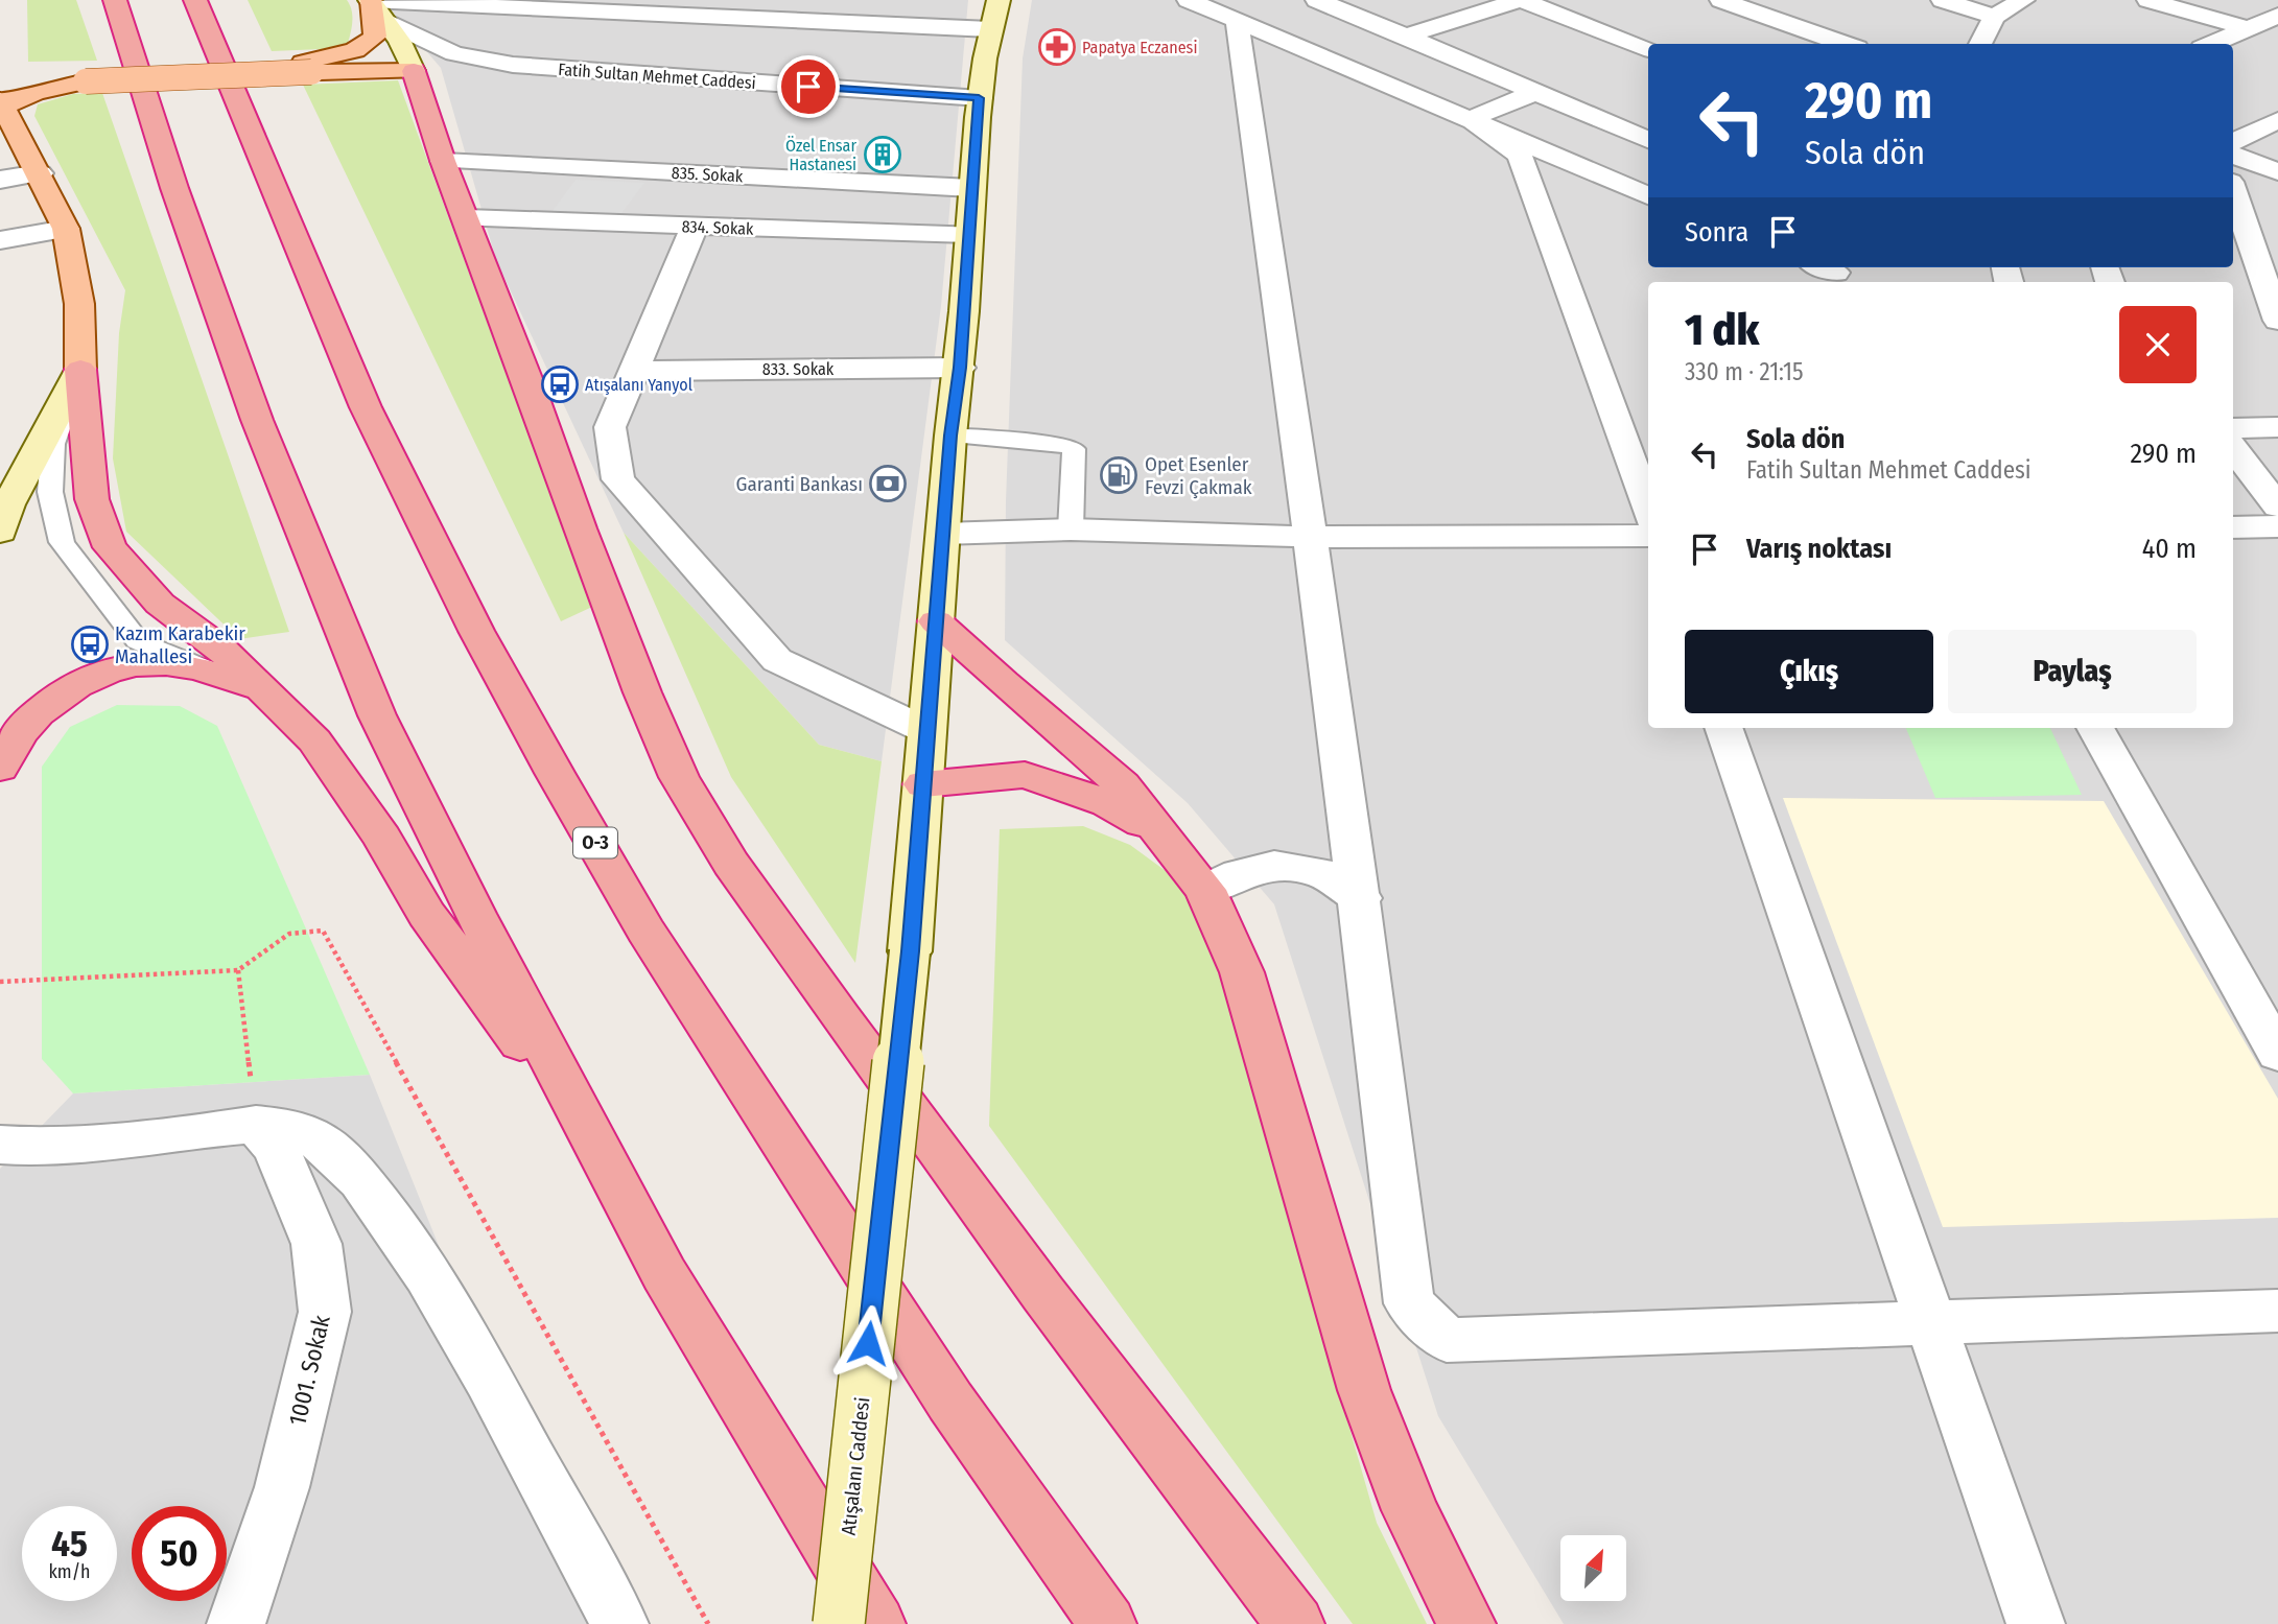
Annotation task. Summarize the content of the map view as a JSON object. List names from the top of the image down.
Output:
{
  "streets": {
    "highway": ["O-3"],
    "main road": ["Atışalanı Caddesi"],
    "street": [
      "Fatih Sultan Mehmet Caddesi",
      "835. Sokak",
      "834. Sokak",
      "833. Sokak",
      "1001. Sokak"
    ]
  },
  "crossings": [
    ["Fatih Sultan Mehmet Caddesi", "Atışalanı Caddesi"],
    ["835. Sokak", "Atışalanı Caddesi"],
    ["834. Sokak", "Atışalanı Caddesi"],
    ["833. Sokak", "Atışalanı Caddesi"]
  ],
  "places": {
    "pharmacy": ["Papatya Eczanesi"],
    "building": ["Özel Ensar Hastanesi"],
    "bus stop": ["Atışalanı Yanyol", "Kazım Karabekir Mahallesi"],
    "fuel station": ["Opet Esenler Fevzi Çakmak"],
    "bank": ["Garanti Bankası"]
  },
  "north": "top right",
  "page": {
    "turn": ["290 m", "Sola dön"],
    "then": "Sonra",
    "heading": ["1 dk", "330 m · 21:15"],
    "list": [
      {
        "name": "Sola dön",
        "note": "Fatih Sultan Mehmet Caddesi",
        "value": "290 m"
      },
      {
        "name": "Varış noktası",
        "value": "40 m"
      }
    ],
    "buttons": ["Çıkış", "Paylaş"],
    "speed": "45 km/h",
    "limit": "50"
  }
}
